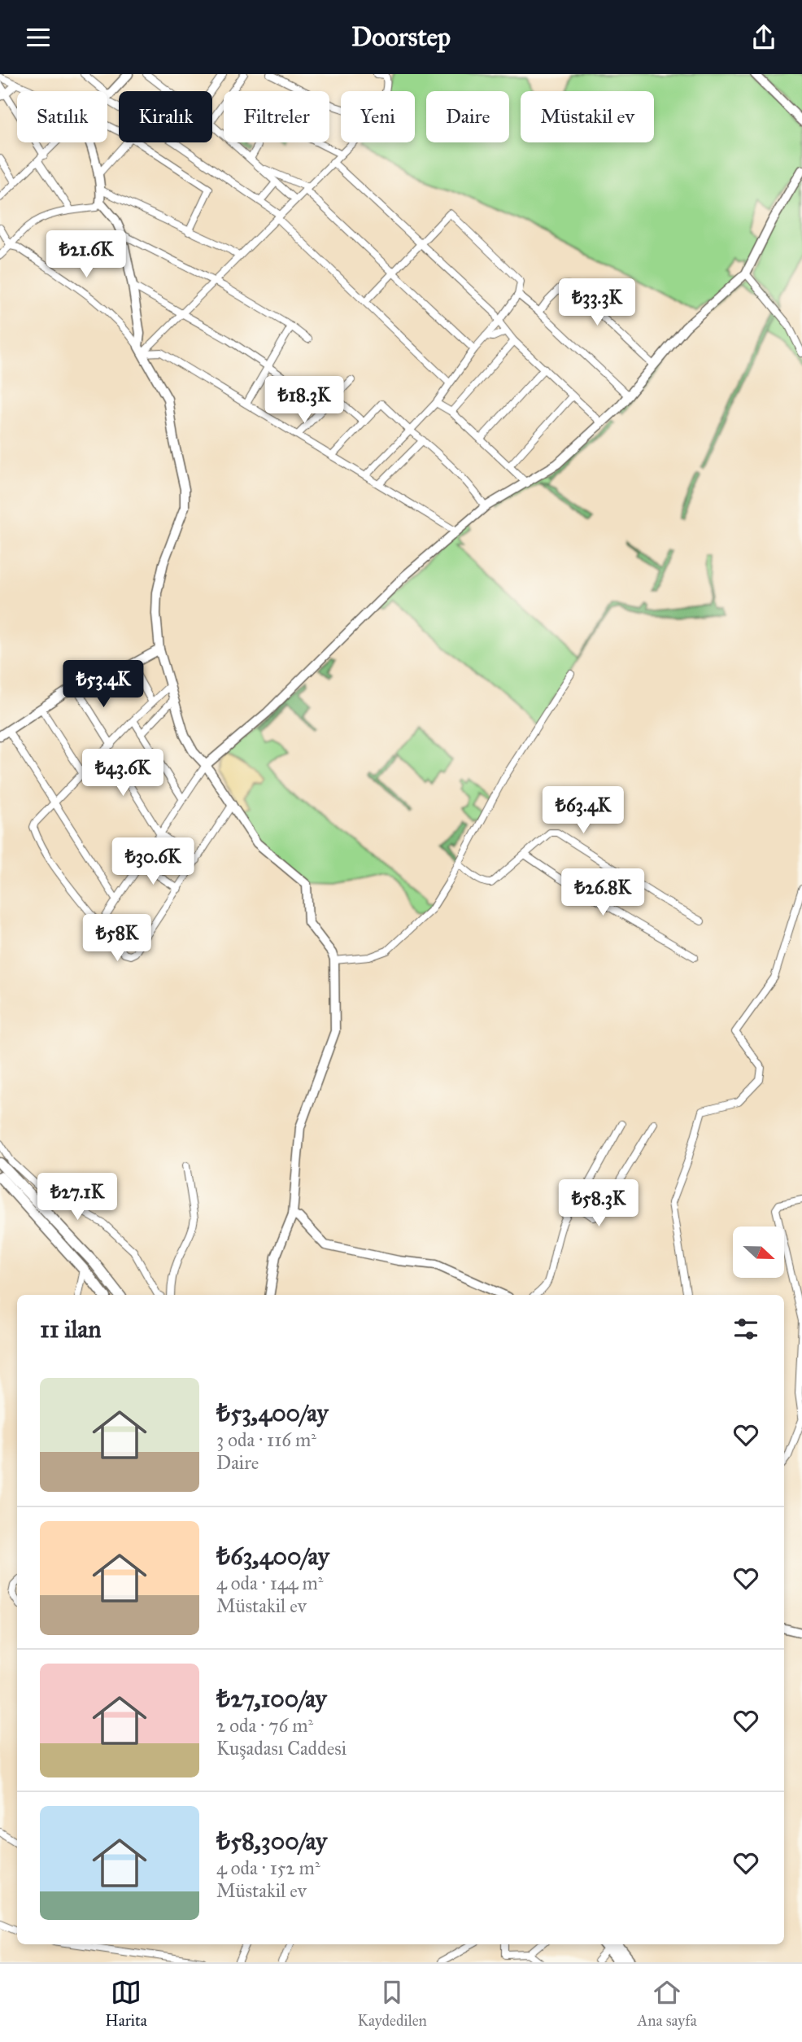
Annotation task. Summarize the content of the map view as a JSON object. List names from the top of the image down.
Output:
{
  "north": "right",
  "page": {
    "header": "Doorstep",
    "chip": [
      "Satılık",
      "Kiralık",
      "Filtreler",
      "Yeni",
      "Daire",
      "Müstakil ev"
    ],
    "price": [
      "₺21.6K",
      "₺33.3K",
      "₺18.3K",
      "₺53.4K",
      "₺43.6K",
      "₺63.4K",
      "₺30.6K",
      "₺26.8K",
      "₺58K",
      "₺27.1K",
      "₺58.3K"
    ],
    "heading": "11 ilan",
    "list": [
      {
        "name": "₺53,400/ay",
        "note": "3 oda · 116 m² · Daire"
      },
      {
        "name": "₺63,400/ay",
        "note": "4 oda · 144 m² · Müstakil ev"
      },
      {
        "name": "₺27,100/ay",
        "note": "2 oda · 76 m² · Kuşadası Caddesi"
      },
      {
        "name": "₺58,300/ay",
        "note": "4 oda · 152 m² · Müstakil ev"
      }
    ],
    "tabs": ["Harita", "Kaydedilen", "Ana sayfa"]
  }
}
